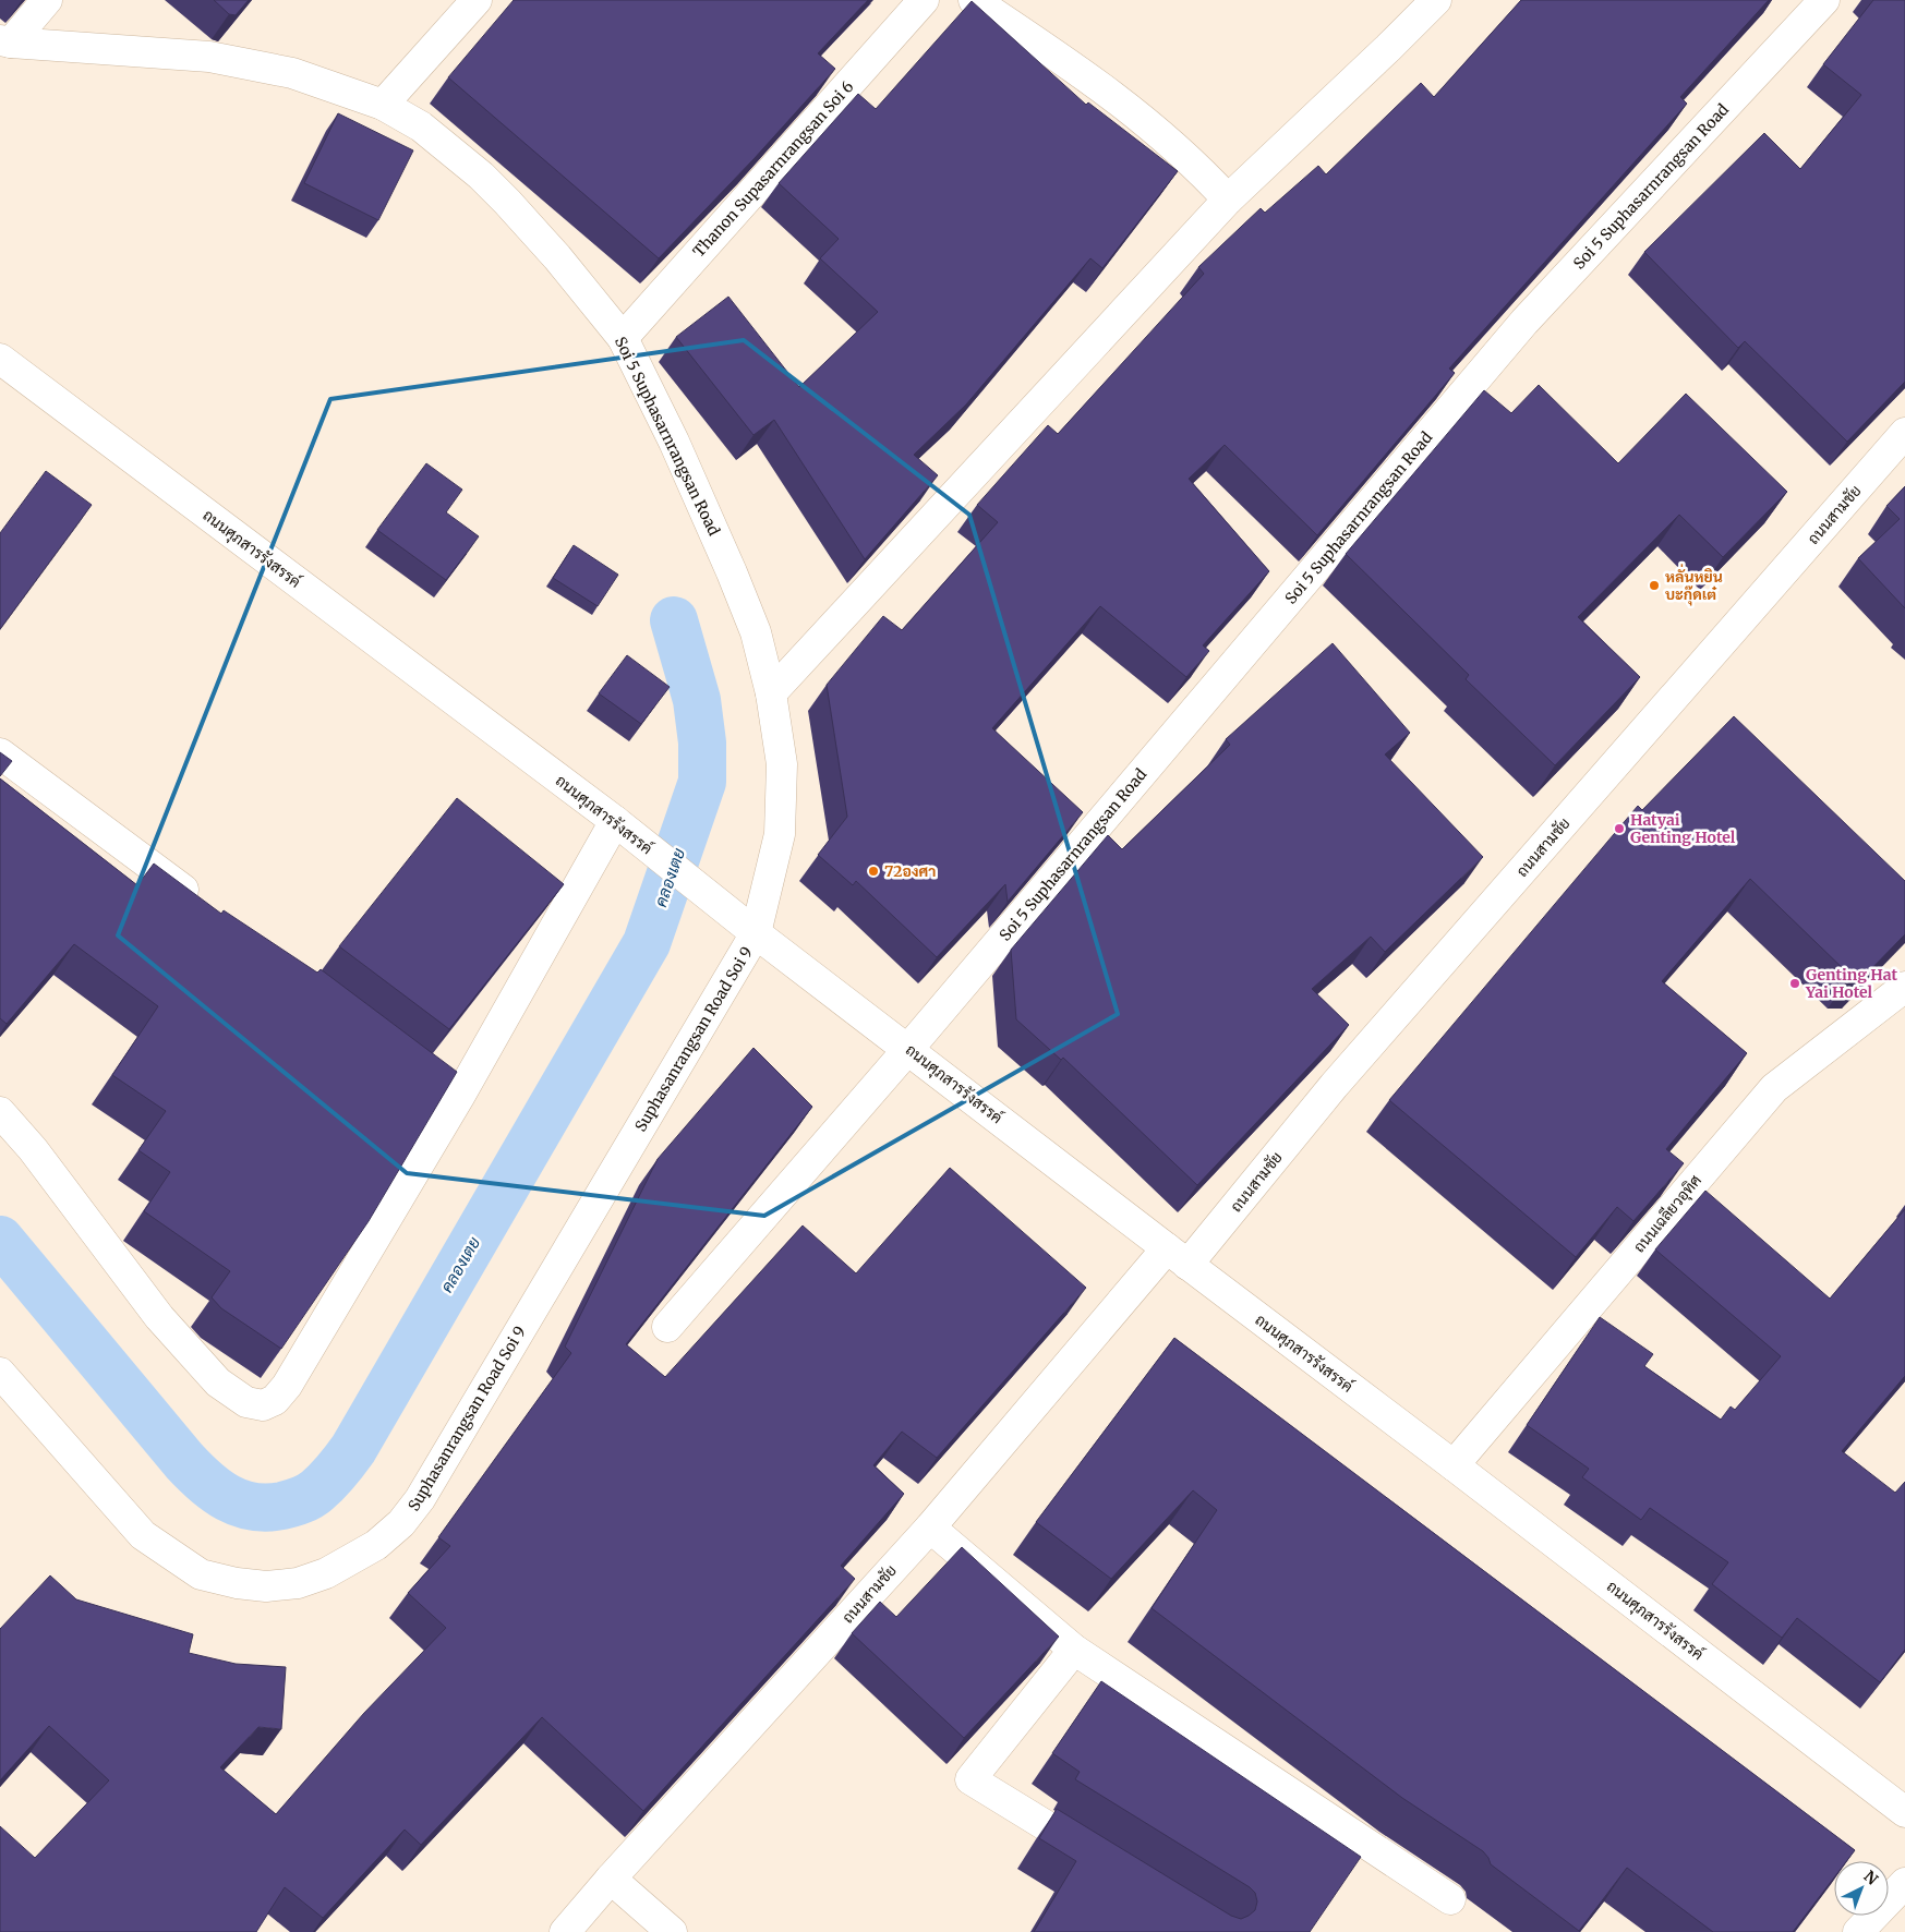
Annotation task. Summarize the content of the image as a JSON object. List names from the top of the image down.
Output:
{
  "streets": {
    "street": [
      "Thanon Supasarnrangsan Soi 6",
      "Soi 5 Suphasarnrangsan Road",
      "ถนนสามชัย",
      "ถนนศุภสารรังสรรค์",
      "Suphasanrangsan Road Soi 9",
      "ถนนเฉลียวอุทิศ"
    ]
  },
  "crossings": [
    ["Thanon Supasarnrangsan Soi 6", "Soi 5 Suphasarnrangsan Road"],
    ["Soi 5 Suphasarnrangsan Road", "ถนนศุภสารรังสรรค์"],
    ["Soi 5 Suphasarnrangsan Road", "Suphasanrangsan Road Soi 9"],
    ["ถนนสามชัย", "ถนนศุภสารรังสรรค์"],
    ["ถนนศุภสารรังสรรค์", "Suphasanrangsan Road Soi 9"],
    ["ถนนศุภสารรังสรรค์", "ถนนเฉลียวอุทิศ"]
  ],
  "water": ["คลองเตย"],
  "places": [
    "หลั่นหยิน บะกุ๊ดเต๋",
    "Hatyai Genting Hotel",
    "72องศา",
    "Genting Hat Yai Hotel"
  ],
  "north": "top right"
}
